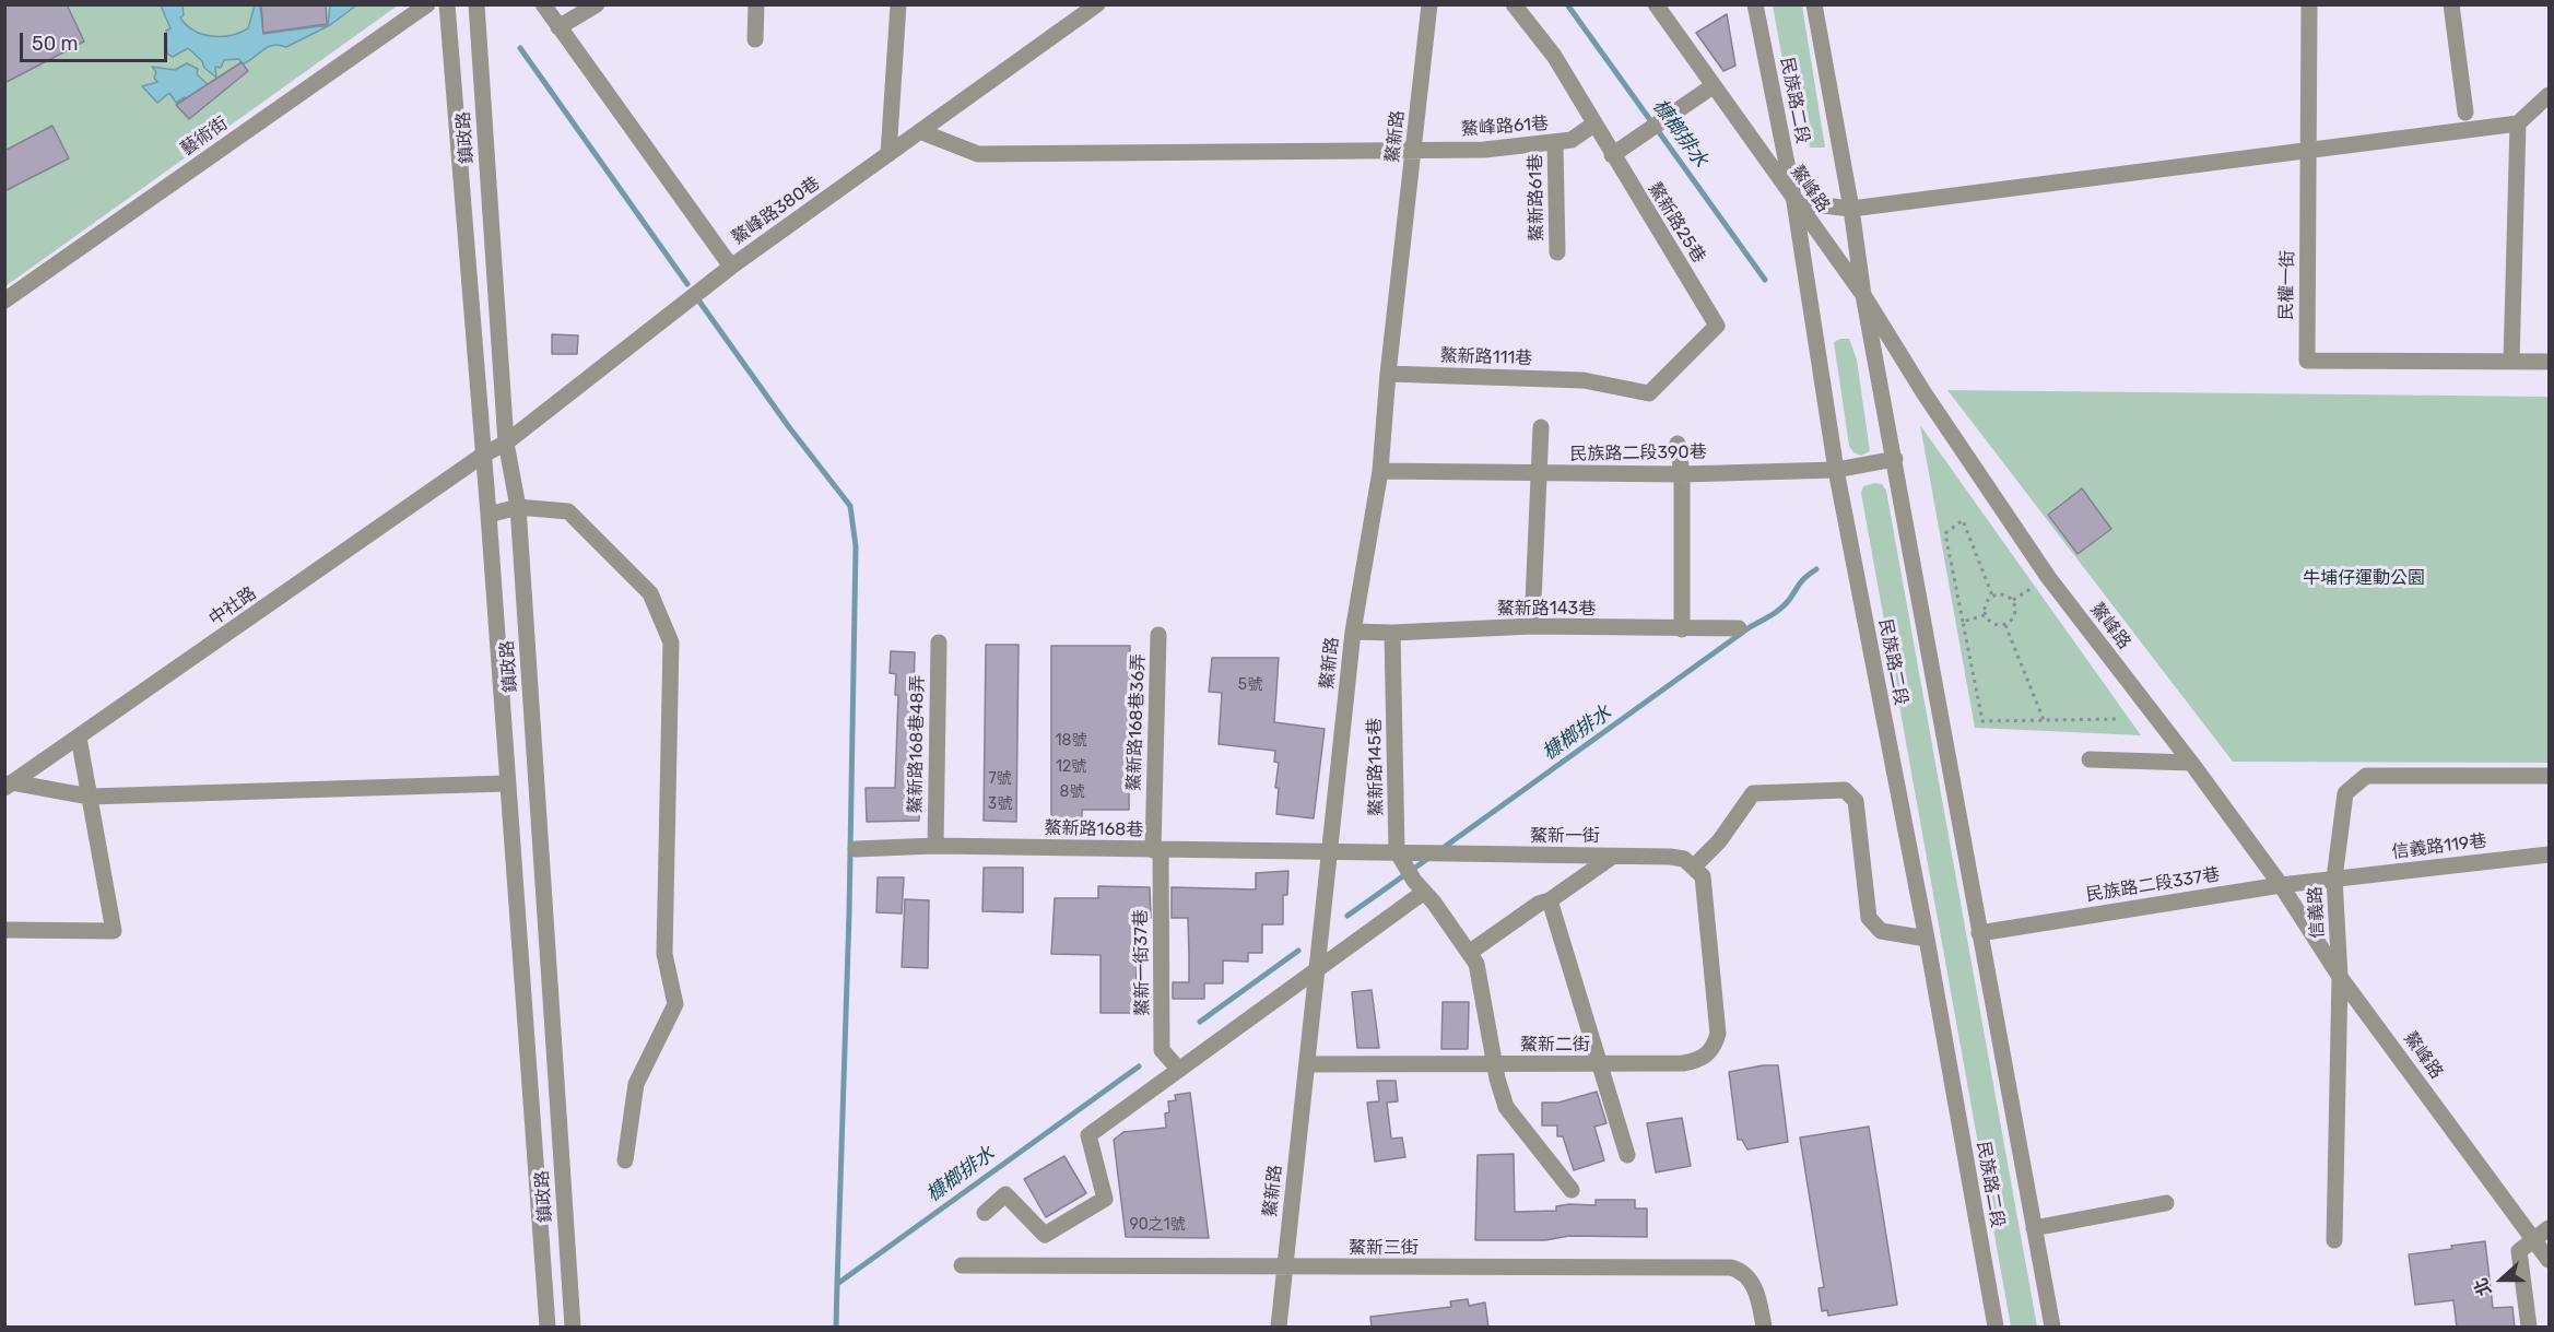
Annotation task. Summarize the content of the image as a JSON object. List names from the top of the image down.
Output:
{
  "streets": {
    "street": [
      "民族路二段",
      "鰲峰路61巷",
      "藝術街",
      "鰲新路",
      "鎮政路",
      "鰲峰路",
      "鰲新路61巷",
      "鰲峰路380巷",
      "鰲新路25巷",
      "民權一街",
      "鰲新路111巷",
      "民族路二段390巷",
      "中社路",
      "鰲新路143巷",
      "鰲新路168巷36弄",
      "鰲新路168巷48弄",
      "鰲新路145巷",
      "鰲新路168巷",
      "鰲新一街",
      "信義路119巷",
      "民族路二段337巷",
      "信義路",
      "鰲新一街37巷",
      "鰲新二街",
      "鰲新三街"
    ]
  },
  "crossings": [
    ["民族路二段", "鰲峰路"],
    ["民族路二段", "民族路二段390巷"],
    ["民族路二段", "民族路二段337巷"],
    ["鰲峰路61巷", "鰲新路"],
    ["鰲峰路61巷", "鰲新路61巷"],
    ["鰲峰路61巷", "鰲峰路380巷"],
    ["鰲峰路61巷", "鰲新路25巷"],
    ["鰲新路", "鰲新路111巷"],
    ["鰲新路", "民族路二段390巷"],
    ["鰲新路", "鰲新路143巷"],
    ["鰲新路", "鰲新路168巷"],
    ["鰲新路", "鰲新一街"],
    ["鰲新路", "鰲新二街"],
    ["鰲新路", "鰲新三街"],
    ["鎮政路", "鰲峰路380巷"],
    ["鎮政路", "中社路"],
    ["鰲峰路", "民族路二段337巷"],
    ["鰲峰路", "信義路"],
    ["鰲峰路380巷", "中社路"],
    ["鰲新路25巷", "鰲新路111巷"],
    ["鰲新路143巷", "鰲新路145巷"],
    ["鰲新路168巷36弄", "鰲新路168巷"],
    ["鰲新路168巷36弄", "鰲新一街37巷"],
    ["鰲新路168巷48弄", "鰲新路168巷"],
    ["鰲新路145巷", "鰲新一街"],
    ["鰲新路168巷", "鰲新一街"],
    ["鰲新路168巷", "鰲新一街37巷"],
    ["鰲新一街", "鰲新二街"],
    ["信義路119巷", "民族路二段337巷"],
    ["信義路119巷", "信義路"],
    ["民族路二段337巷", "信義路"]
  ],
  "water": ["槺榔排水"],
  "parks": ["牛埔仔運動公園"],
  "house_numbers": [
    "5號",
    "18號",
    "12號",
    "7號",
    "8號",
    "3號",
    "90之1號"
  ],
  "scale_bar": "50 m",
  "north": "left"
}
